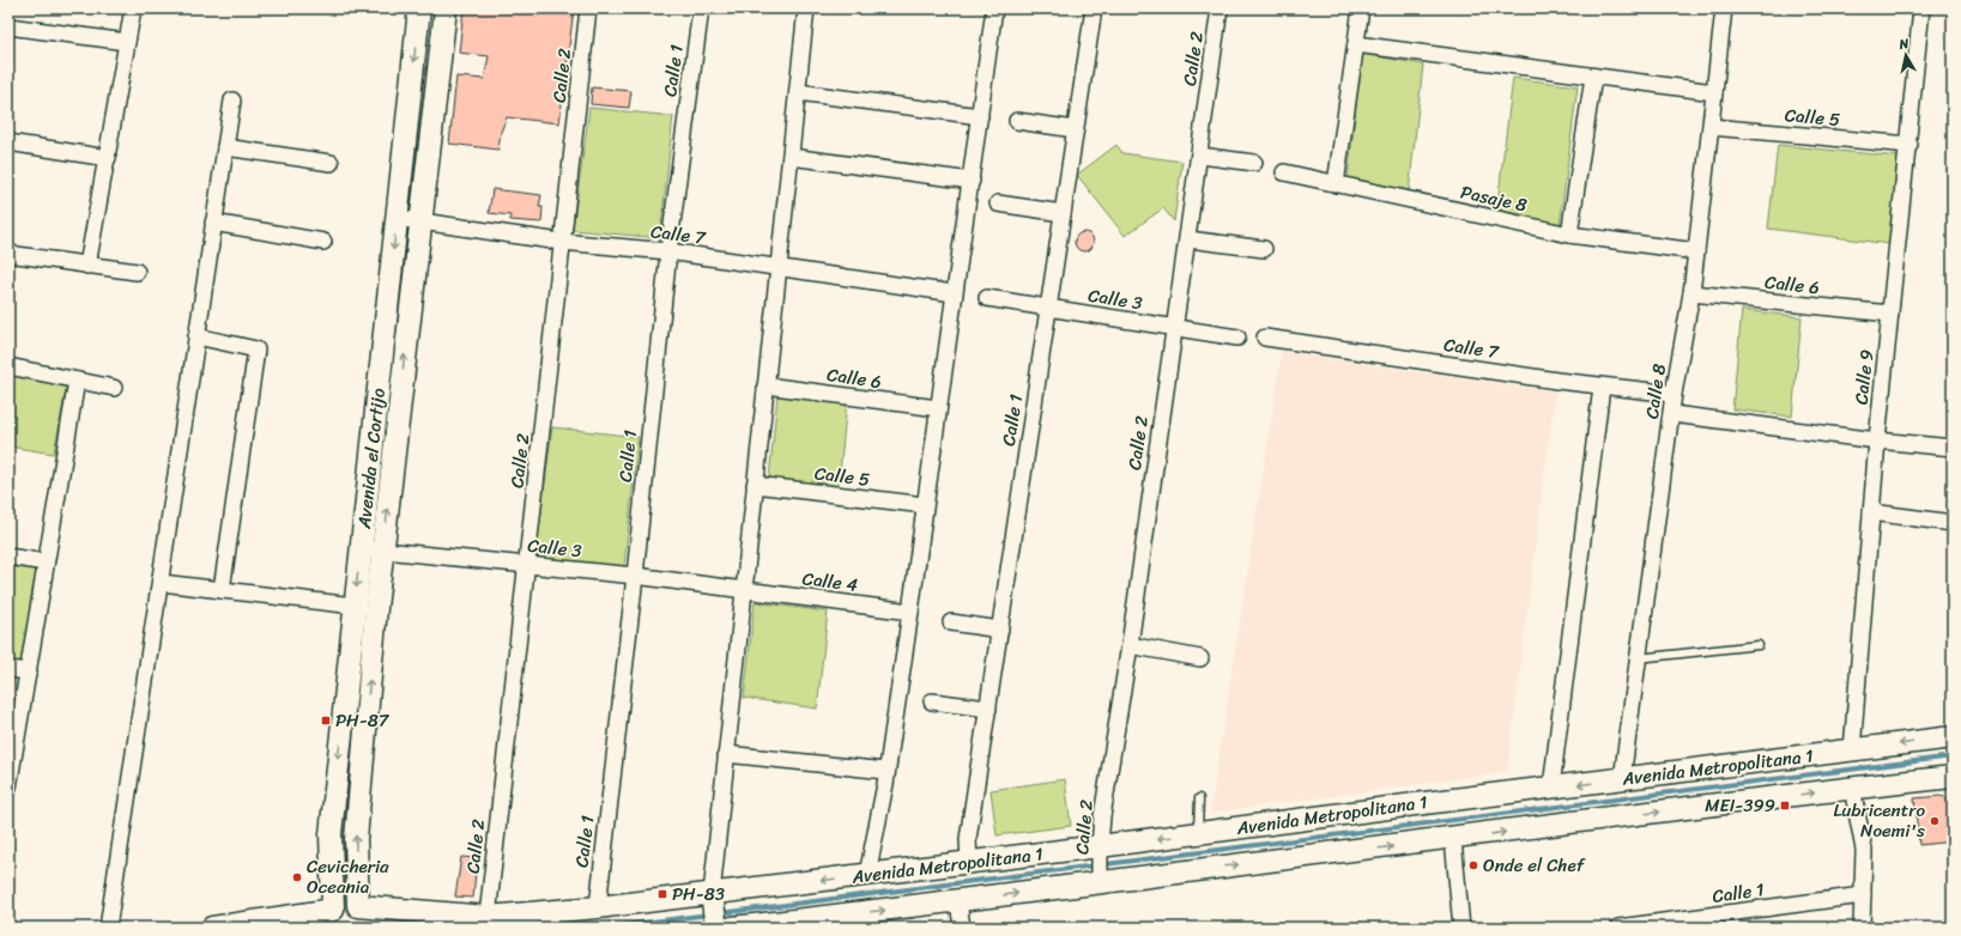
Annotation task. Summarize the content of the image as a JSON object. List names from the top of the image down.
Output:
{
  "streets": {
    "street": [
      "Calle 2",
      "Calle 1",
      "Calle 5",
      "Pasaje 8",
      "Calle 7",
      "Calle 6",
      "Calle 3",
      "Calle 9",
      "Calle 8",
      "Avenida el Cortijo",
      "Calle 4",
      "Avenida Metropolitana 1"
    ]
  },
  "crossings": [
    ["Calle 2", "Calle 7"],
    ["Calle 2", "Calle 3"],
    ["Calle 2", "Avenida Metropolitana 1"],
    ["Calle 1", "Calle 7"],
    ["Calle 1", "Calle 3"],
    ["Calle 1", "Avenida Metropolitana 1"],
    ["Calle 5", "Calle 9"],
    ["Calle 5", "Calle 8"],
    ["Pasaje 8", "Calle 8"],
    ["Calle 7", "Calle 8"],
    ["Calle 7", "Avenida el Cortijo"],
    ["Calle 6", "Calle 9"],
    ["Calle 6", "Calle 8"],
    ["Calle 3", "Avenida el Cortijo"],
    ["Calle 3", "Calle 4"],
    ["Calle 9", "Avenida Metropolitana 1"],
    ["Calle 8", "Avenida Metropolitana 1"],
    ["Avenida el Cortijo", "Avenida Metropolitana 1"]
  ],
  "places": {
    "transit": ["PH-87", "MEI-399", "PH-83"],
    "other": ["Lubricentro Noemi's", "Onde el Chef", "Cevicheria Oceania"]
  },
  "north": "top"
}
